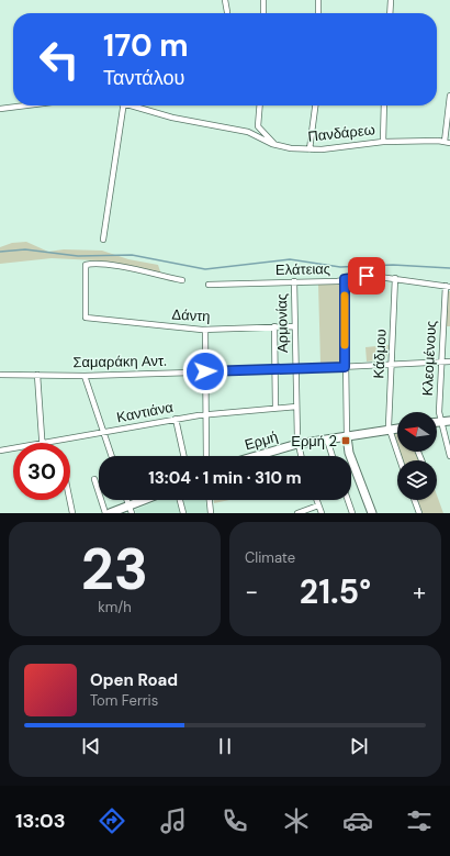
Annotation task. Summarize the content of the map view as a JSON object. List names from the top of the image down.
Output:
{
  "streets": {
    "street": [
      "Πανδάρεω",
      "Ελάτειας",
      "Δάντη",
      "Αρμονίας",
      "Κάδμου",
      "Κλεομένους",
      "Σαμαράκη Αντ.",
      "Καντιάνα",
      "Ερμή"
    ]
  },
  "crossings": [
    ["Ελάτειας", "Αρμονίας"],
    ["Ελάτειας", "Κάδμου"],
    ["Ελάτειας", "Κλεομένους"],
    ["Δάντη", "Αρμονίας"],
    ["Αρμονίας", "Σαμαράκη Αντ."],
    ["Αρμονίας", "Καντιάνα"],
    ["Αρμονίας", "Ερμή"],
    ["Κάδμου", "Σαμαράκη Αντ."],
    ["Κάδμου", "Ερμή"],
    ["Κλεομένους", "Σαμαράκη Αντ."]
  ],
  "places": {
    "transit": ["Ερμή 2"]
  },
  "north": "left",
  "page": {
    "turn": ["170 m", "Ταντάλου"],
    "limit": "30",
    "trip": "13:04 · 1 min · 310 m",
    "tile": [
      ["23", "km/h"],
      "Climate"
    ],
    "heat": ["−", "21.5°", "+"],
    "song": ["Open Road", "Tom Ferris"],
    "tabs": "13:03"
  }
}
